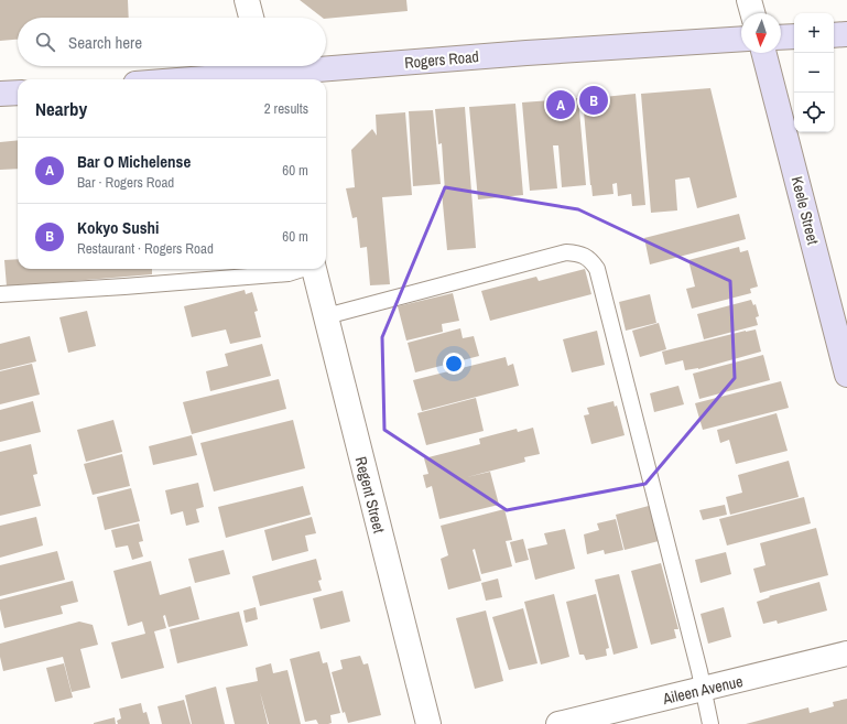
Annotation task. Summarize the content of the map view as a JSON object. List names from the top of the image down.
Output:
{
  "streets": {
    "main road": ["Rogers Road", "Keele Street"],
    "street": ["Regent Street", "Aileen Avenue"]
  },
  "north": "bottom",
  "page": {
    "map_buttons": ["+", "−"],
    "search": "Search here",
    "heading": ["Nearby", "2 results"],
    "pins": ["B", "A"],
    "list": [
      {
        "mark": "A",
        "name": "Bar O Michelense",
        "note": "Bar · Rogers Road",
        "value": "60 m"
      },
      {
        "mark": "B",
        "name": "Kokyo Sushi",
        "note": "Restaurant · Rogers Road",
        "value": "60 m"
      }
    ]
  }
}
